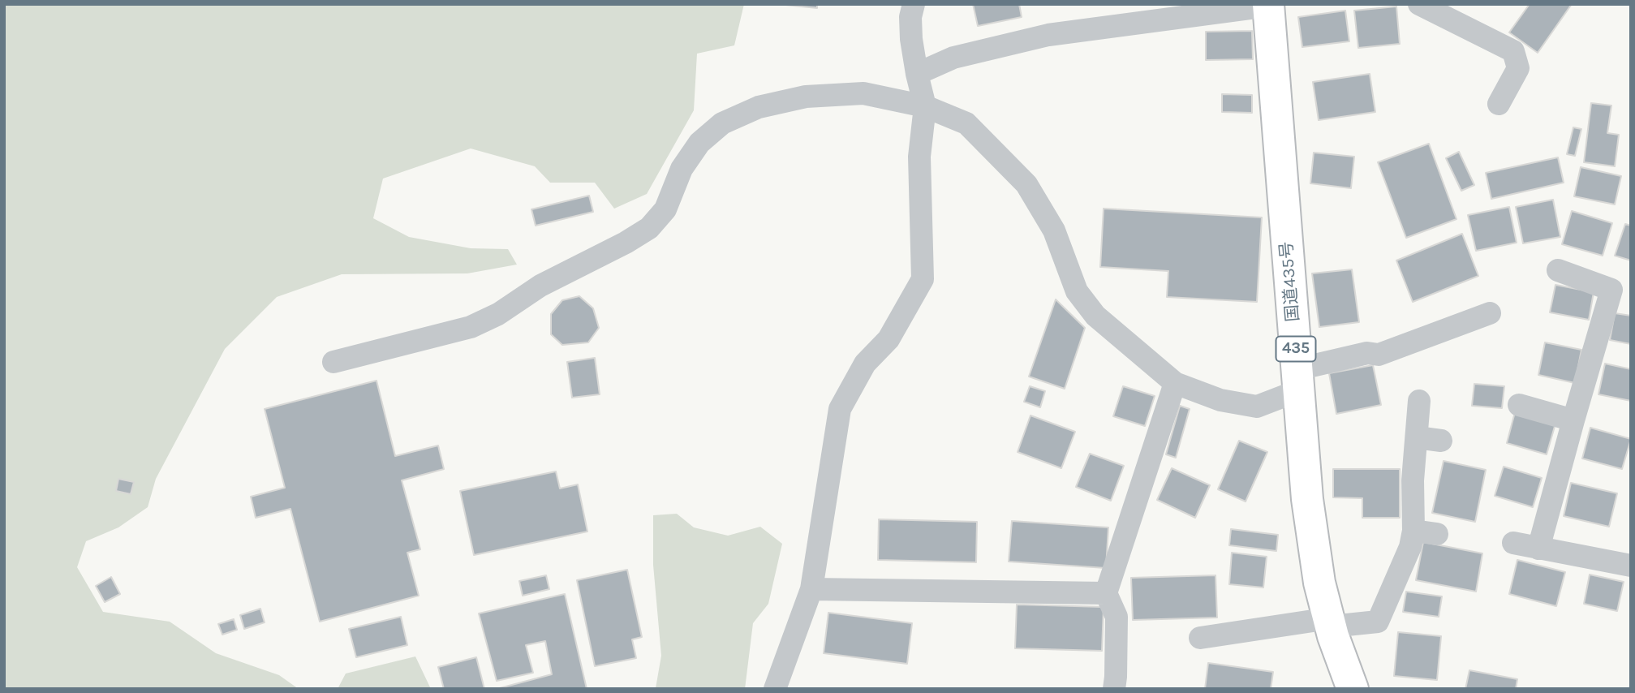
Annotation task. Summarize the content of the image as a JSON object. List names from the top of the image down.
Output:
{
  "streets": {
    "highway": ["国道435号", "435"]
  }
}
